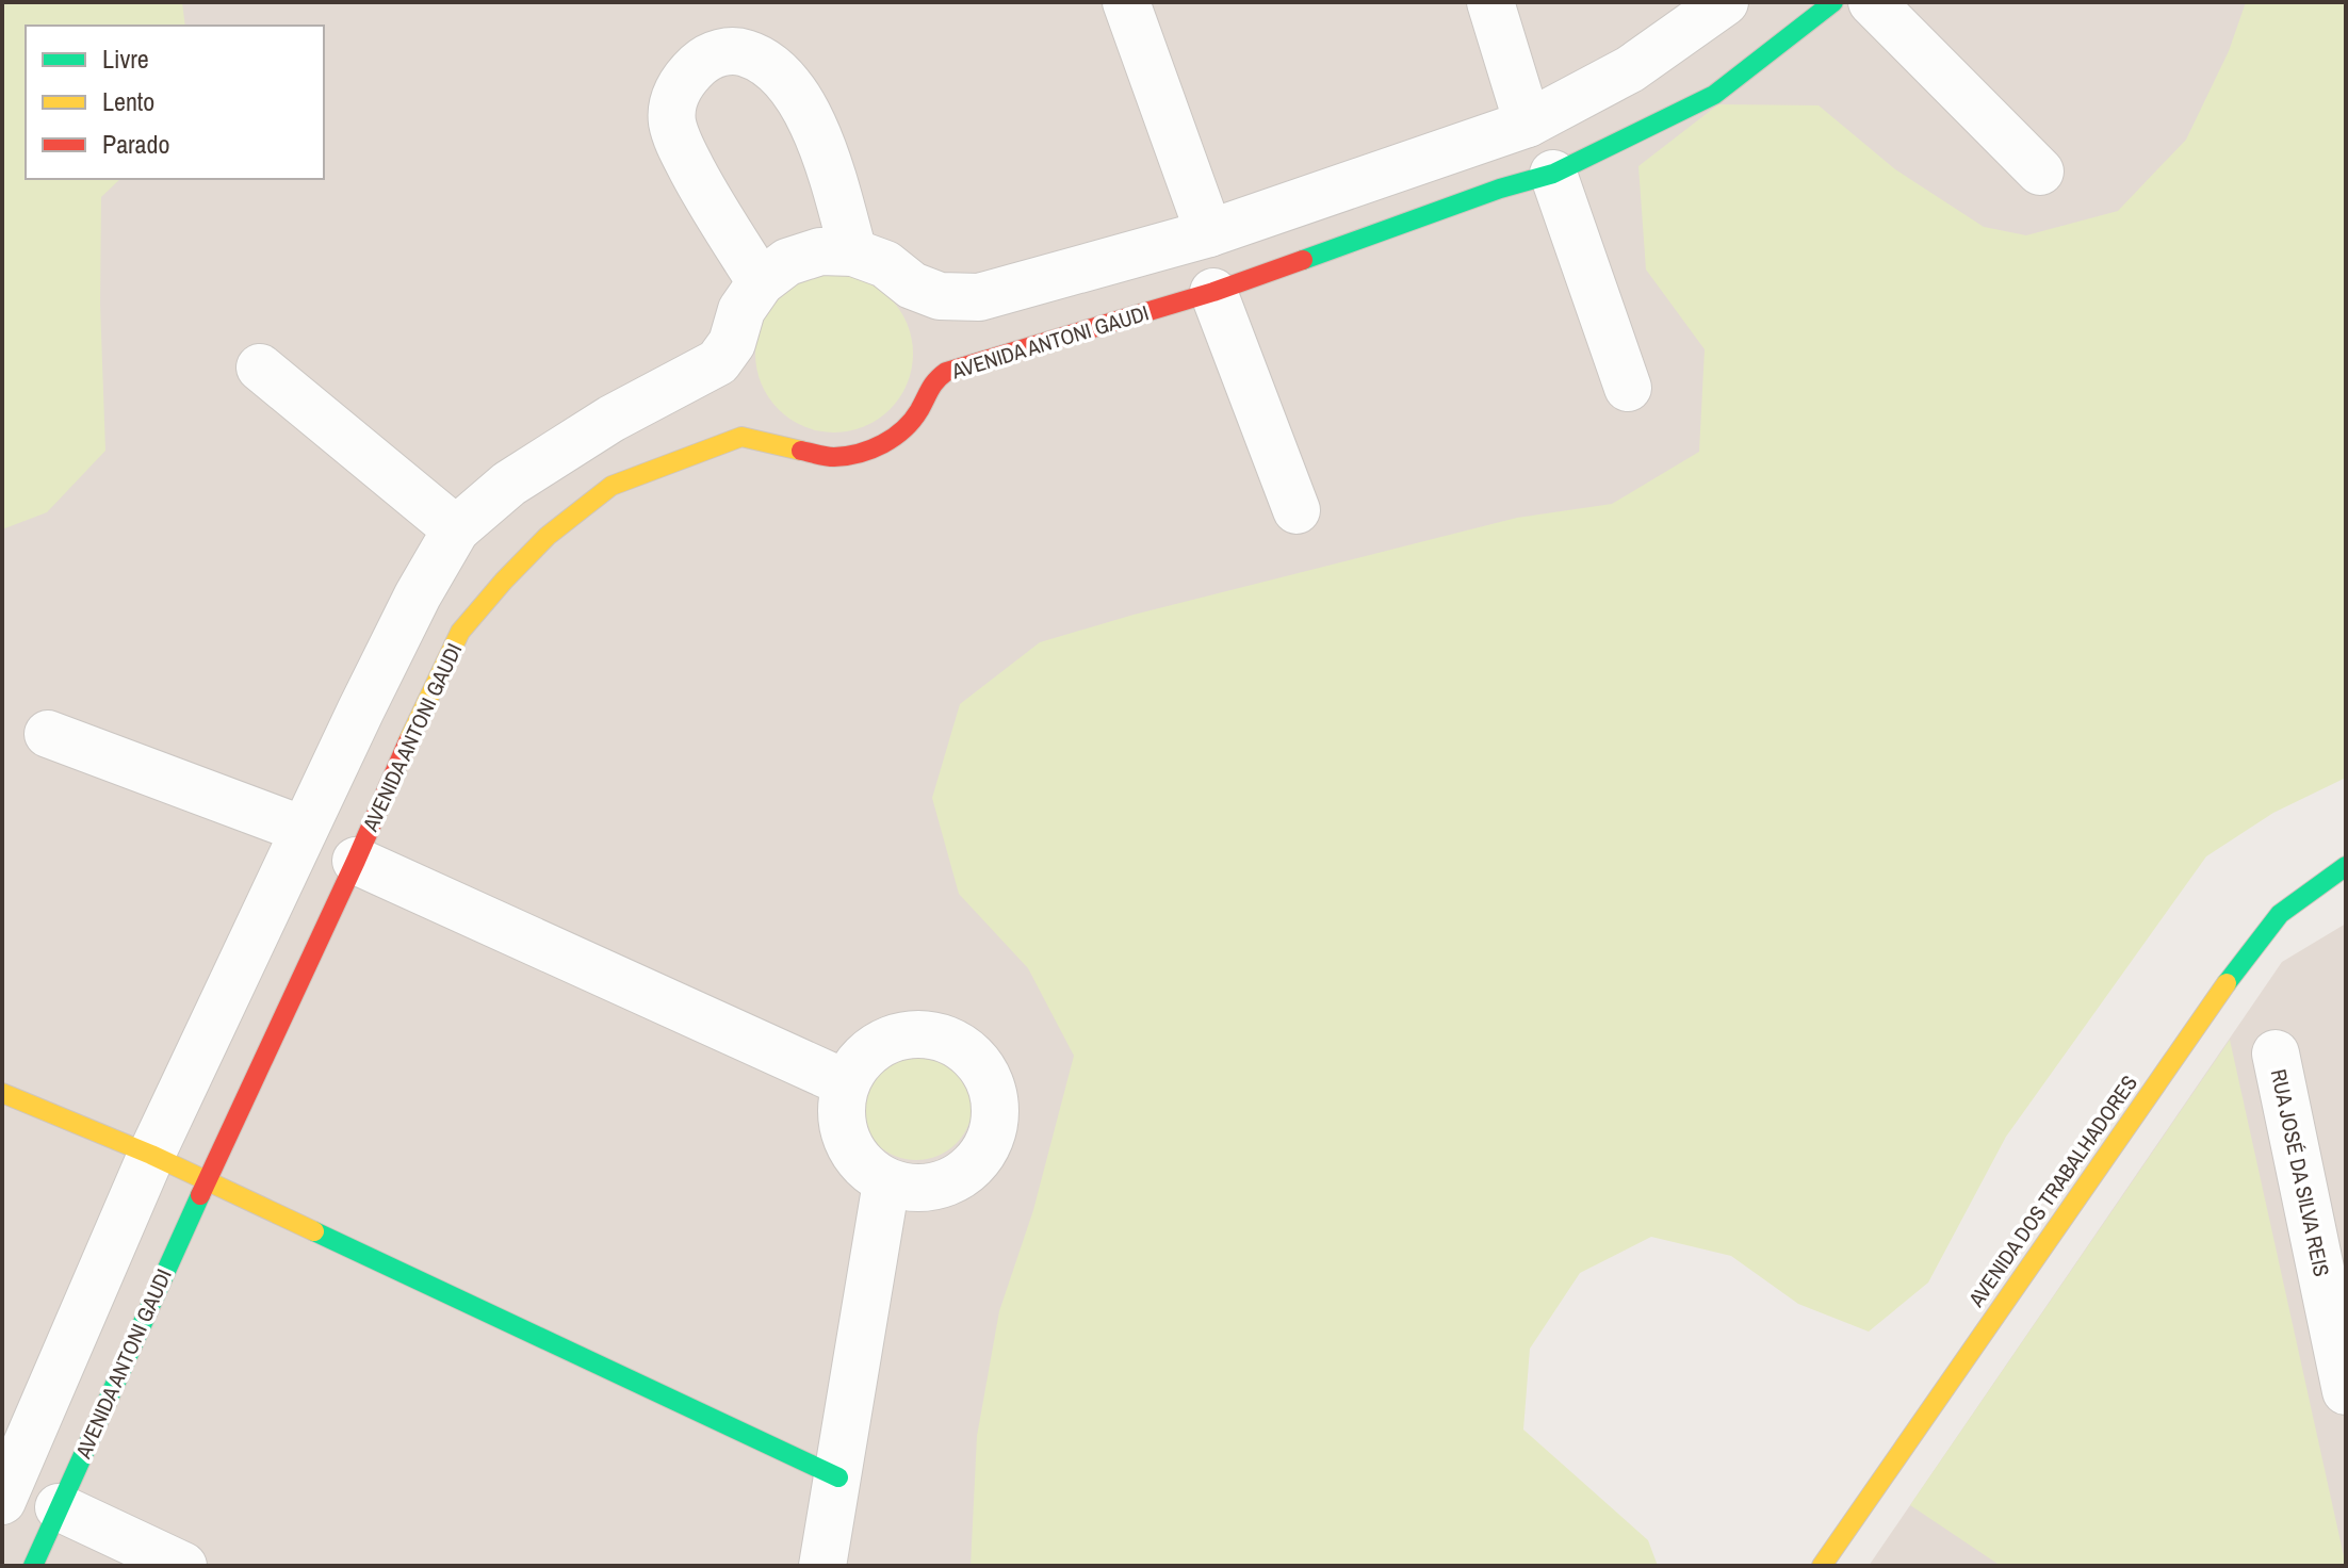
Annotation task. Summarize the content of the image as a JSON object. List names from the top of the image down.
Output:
{
  "streets": {
    "street": ["AVENIDA ANTONI GAUDI", "RUA JOSÉ DA SILVA REIS", "AVENIDA DOS TRABALHADORES"]
  },
  "legend": ["Livre", "Lento", "Parado"]
}
